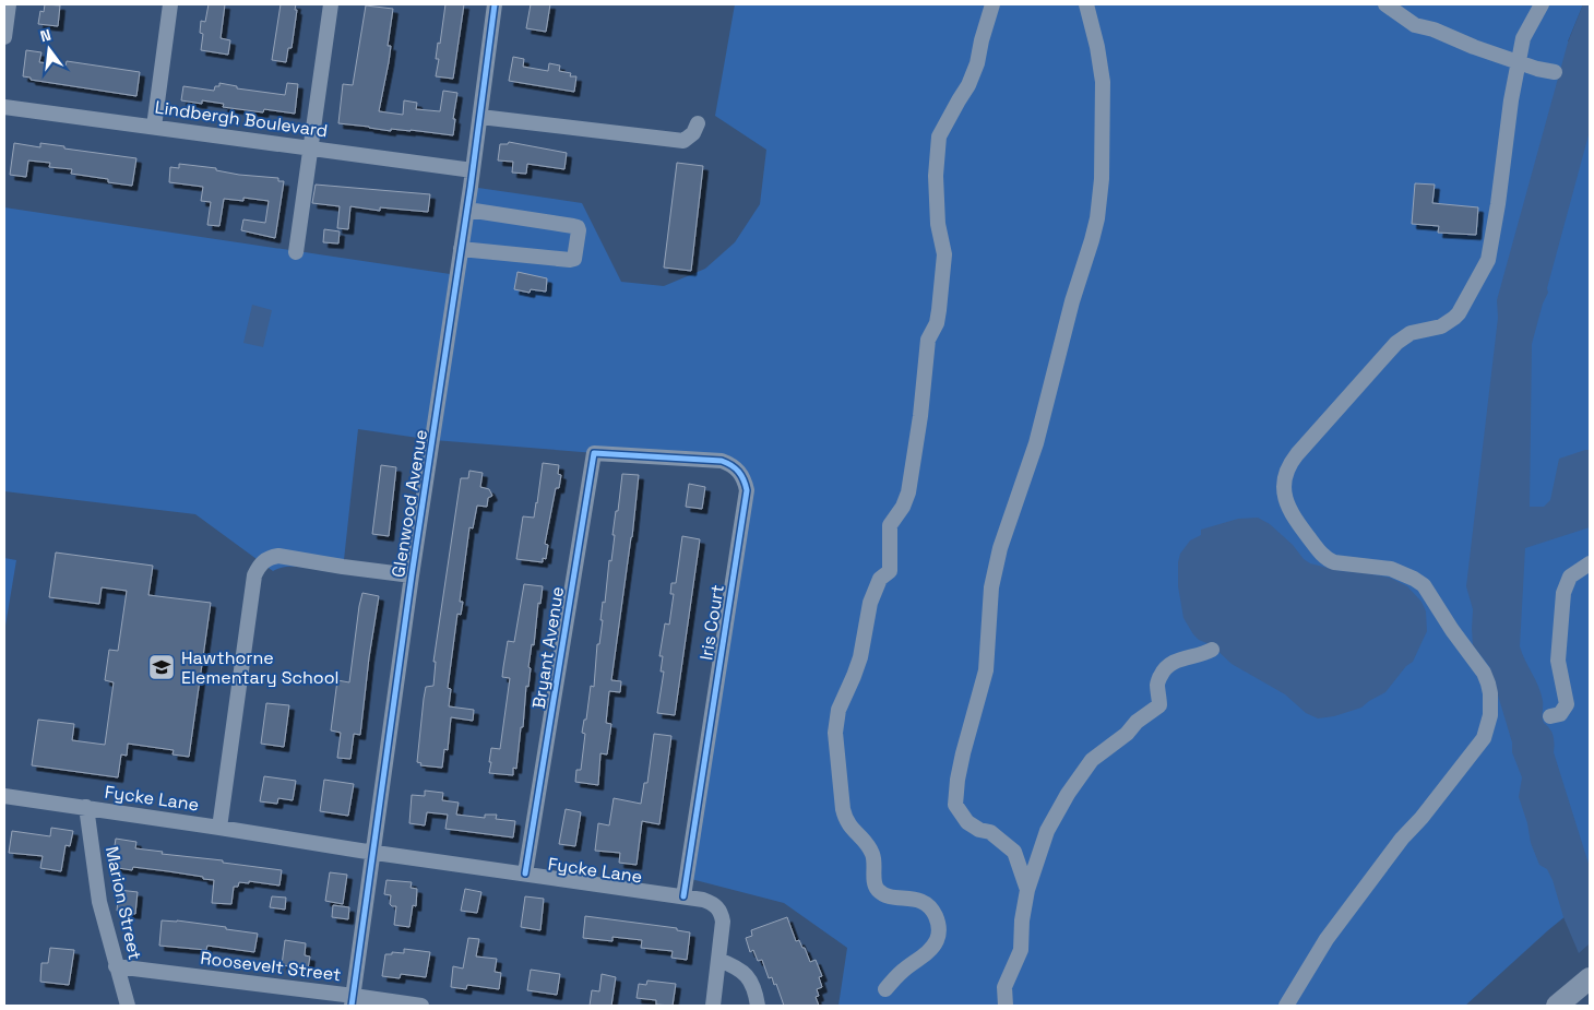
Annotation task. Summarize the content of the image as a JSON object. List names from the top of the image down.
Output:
{
  "streets": {
    "street": [
      "Lindbergh Boulevard",
      "Glenwood Avenue",
      "Iris Court",
      "Bryant Avenue",
      "Fycke Lane",
      "Marion Street",
      "Roosevelt Street"
    ]
  },
  "crossings": [
    ["Lindbergh Boulevard", "Glenwood Avenue"],
    ["Glenwood Avenue", "Fycke Lane"],
    ["Glenwood Avenue", "Roosevelt Street"],
    ["Iris Court", "Bryant Avenue"],
    ["Iris Court", "Fycke Lane"],
    ["Bryant Avenue", "Fycke Lane"],
    ["Fycke Lane", "Marion Street"],
    ["Marion Street", "Roosevelt Street"]
  ],
  "places": {
    "school or university": ["Hawthorne Elementary School"]
  },
  "north": "top"
}
